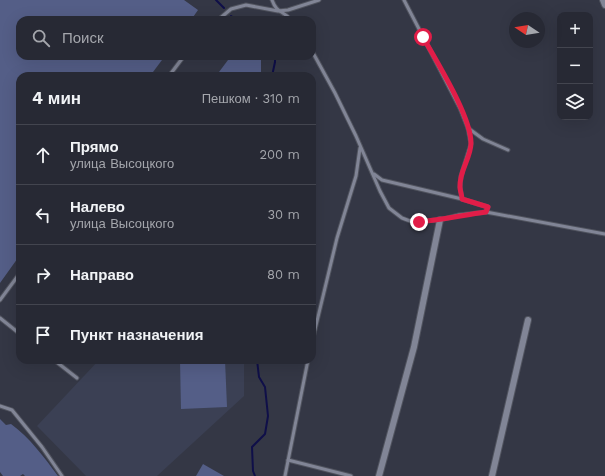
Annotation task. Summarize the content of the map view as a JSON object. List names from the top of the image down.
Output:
{
  "north": "left",
  "page": {
    "map_buttons": ["+", "−"],
    "search": "Поиск",
    "heading": ["4 мин", "Пешком · 310 m"],
    "list": [
      ["Прямо", "улица Высоцкого", "200 m"],
      ["Налево", "улица Высоцкого", "30 m"],
      ["Направо", "80 m"],
      "Пункт назначения"
    ]
  }
}
